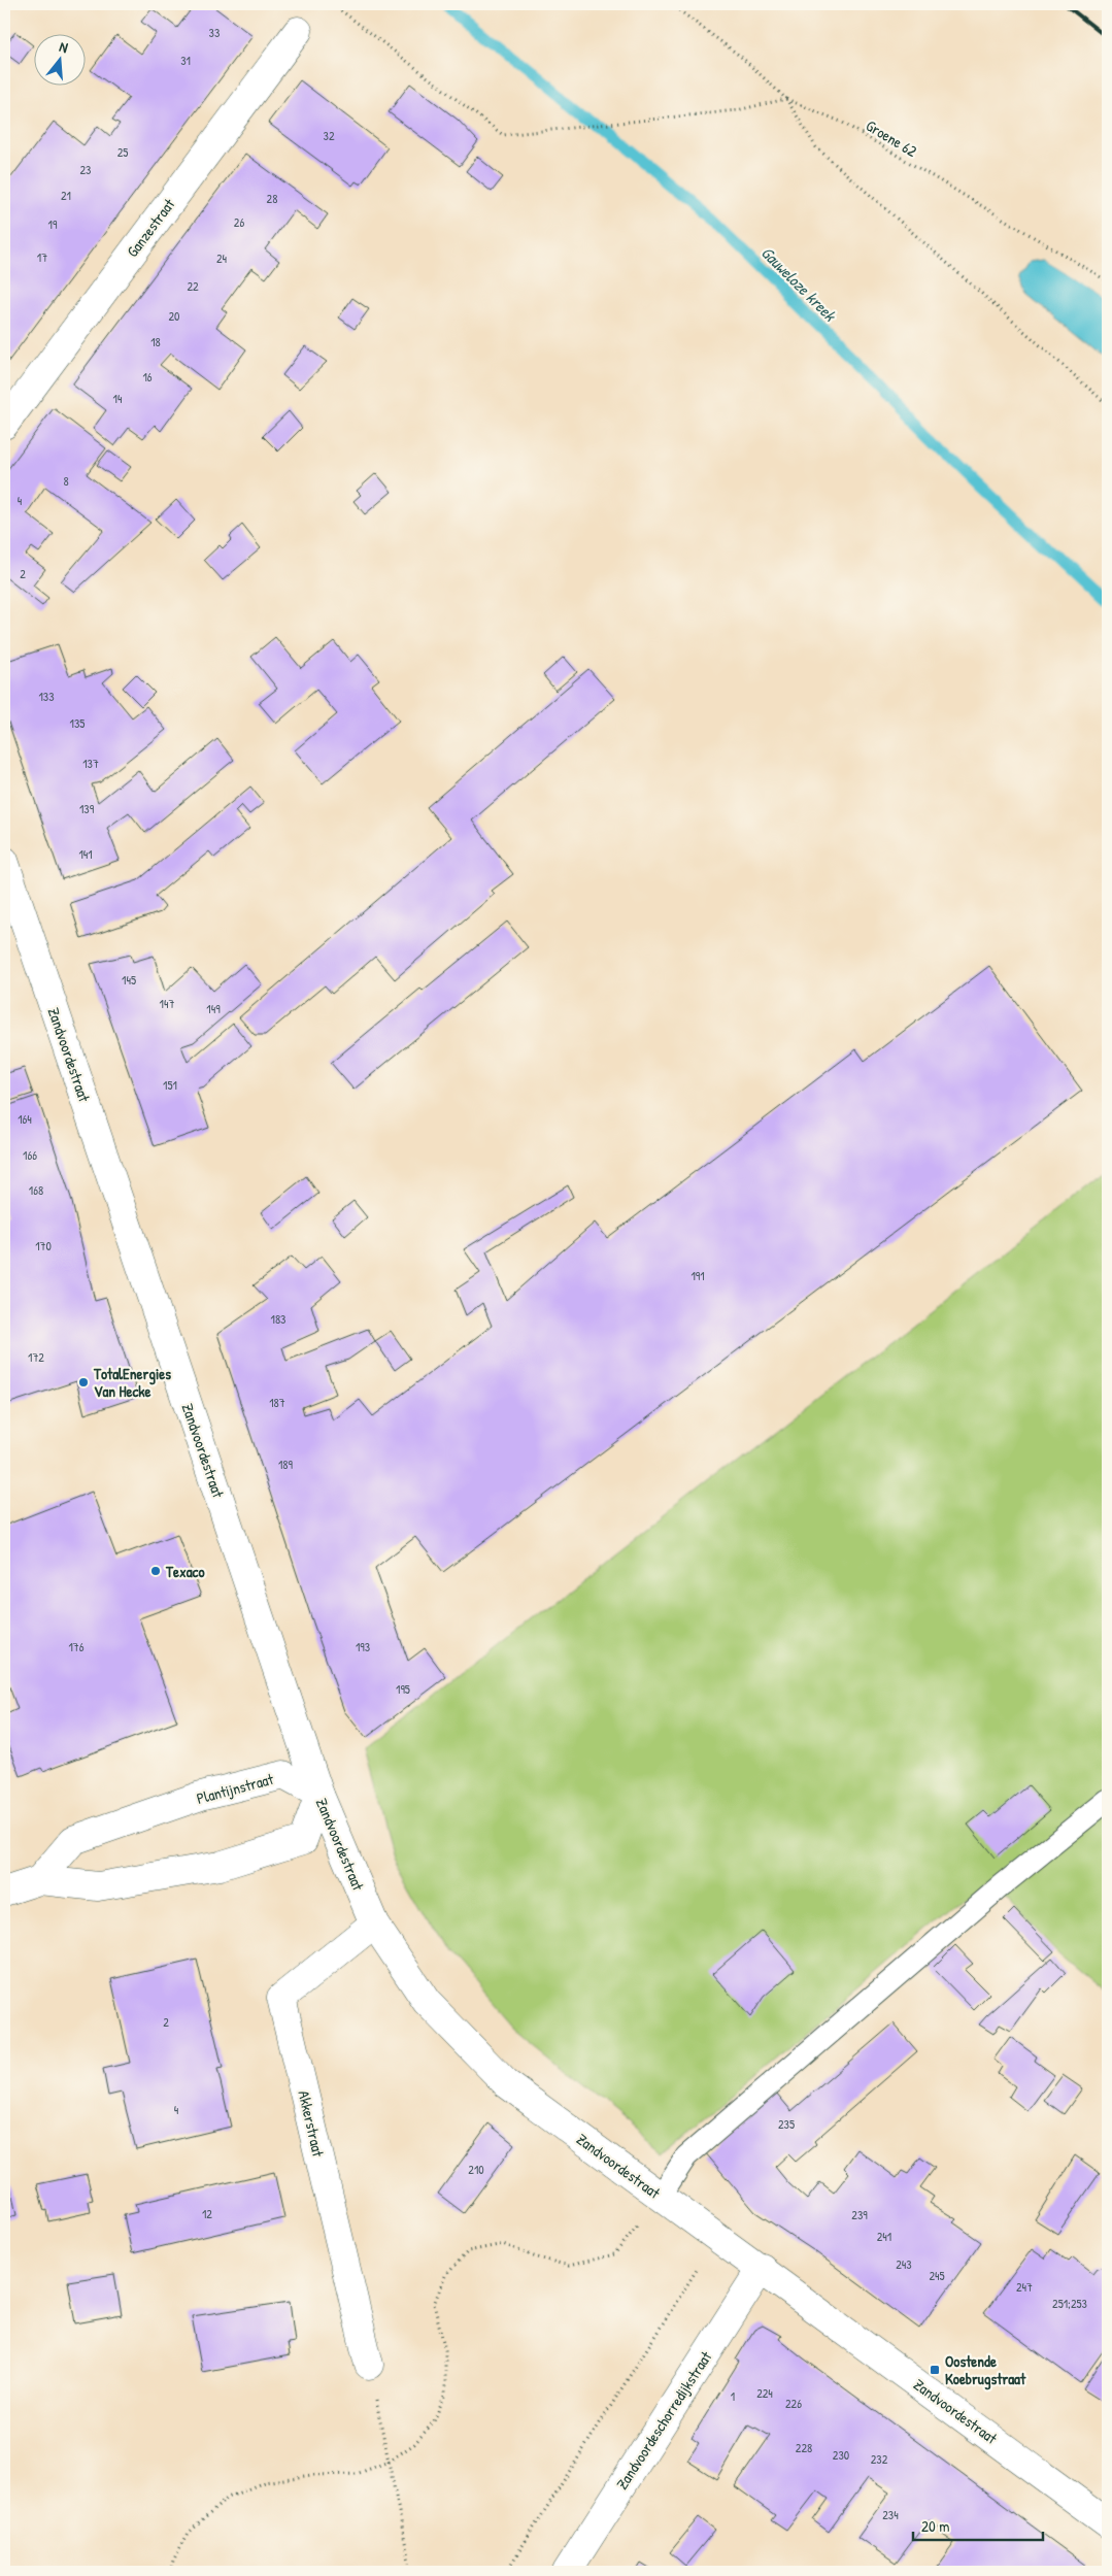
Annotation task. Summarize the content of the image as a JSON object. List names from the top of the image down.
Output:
{
  "streets": {
    "main road": [
      "Ganzestraat",
      "Zandvoordestraat",
      "Plantijnstraat",
      "Akkerstraat",
      "Zandvoordeschorredijkstraat"
    ],
    "path": ["Groene 62"]
  },
  "crossings": [
    ["Zandvoordestraat", "Plantijnstraat"],
    ["Zandvoordestraat", "Akkerstraat"],
    ["Zandvoordestraat", "Zandvoordeschorredijkstraat"]
  ],
  "water": ["Gauweloze kreek"],
  "places": {
    "other": ["TotalEnergies Van Hecke", "Texaco"],
    "transit": ["Oostende Koebrugstraat"]
  },
  "house_numbers": [
    "33",
    "31",
    "32",
    "25",
    "23",
    "21",
    "28",
    "26",
    "19",
    "17",
    "24",
    "22",
    "20",
    "18",
    "16",
    "14",
    "8",
    "4",
    "2",
    "133",
    "135",
    "137",
    "139",
    "141",
    "145",
    "147",
    "149",
    "151",
    "164",
    "166",
    "168",
    "170",
    "191",
    "183",
    "172",
    "187",
    "189",
    "176",
    "193",
    "195",
    "2",
    "4",
    "235",
    "210",
    "12",
    "239",
    "241",
    "243",
    "245",
    "247",
    "251;253",
    "224",
    "1",
    "226",
    "228",
    "230",
    "232",
    "234"
  ],
  "scale_bar": "20 m",
  "north": "top"
}
